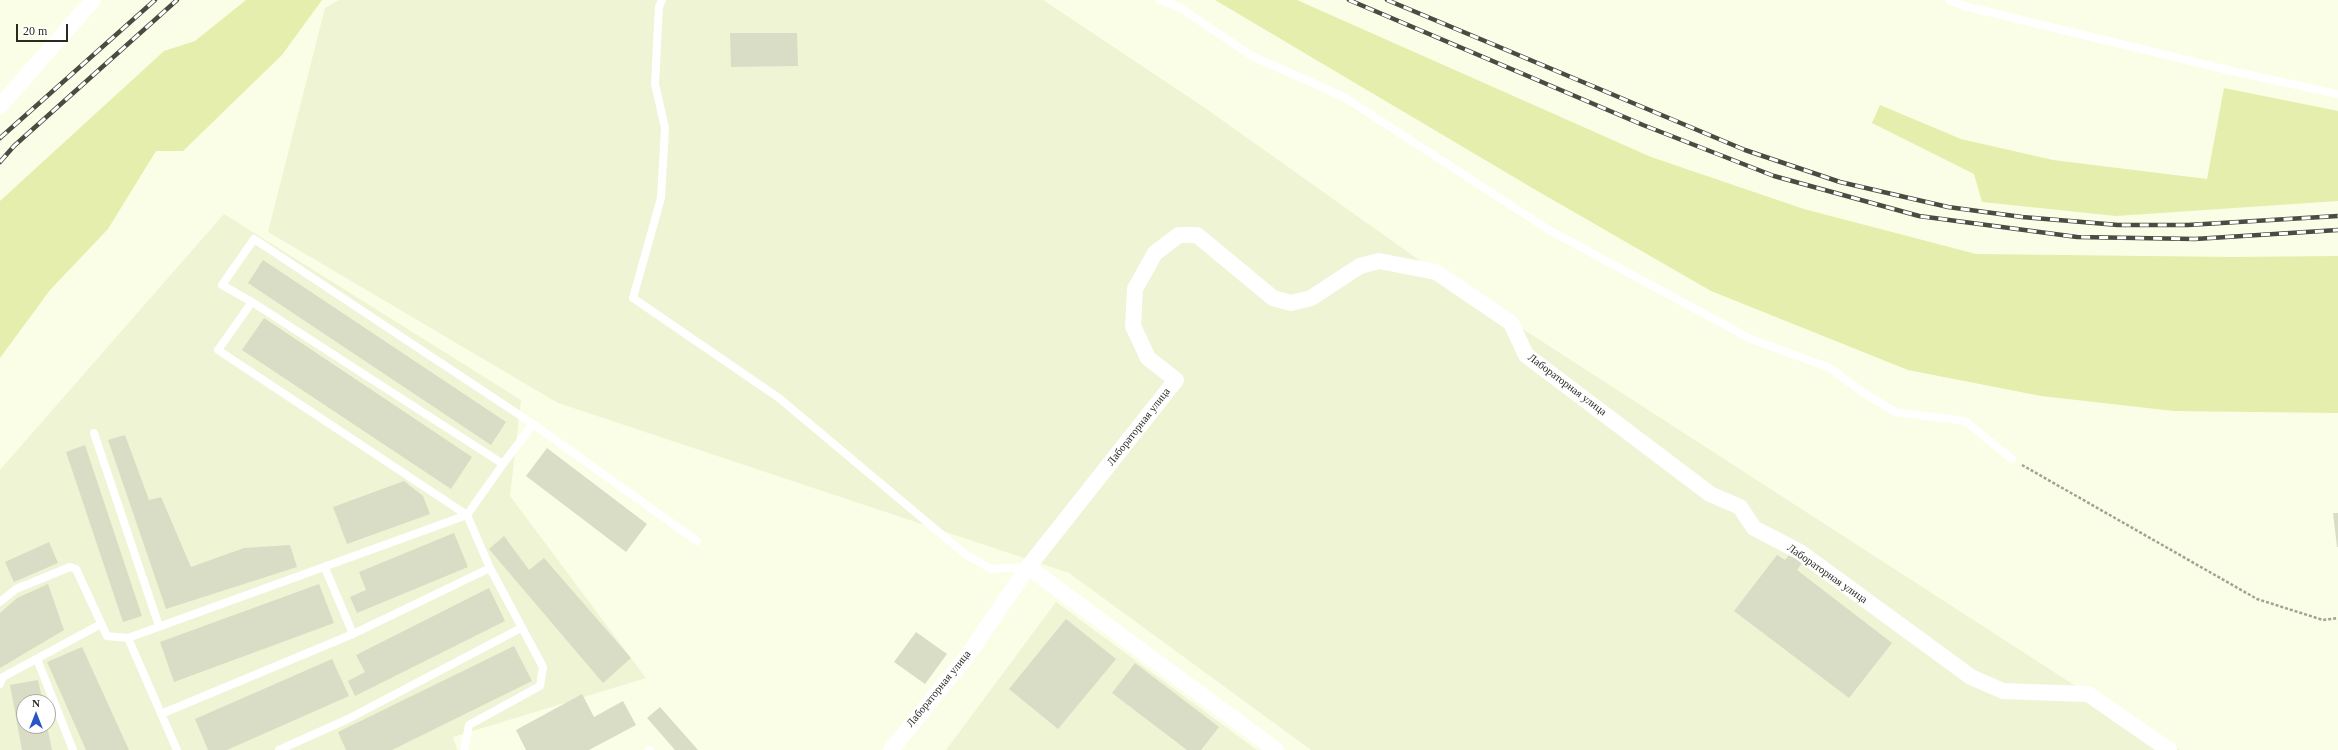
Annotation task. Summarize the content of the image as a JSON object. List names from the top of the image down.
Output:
{
  "streets": {
    "street": ["Лабораторная улица"]
  },
  "scale_bar": "20 m",
  "north": "top"
}
